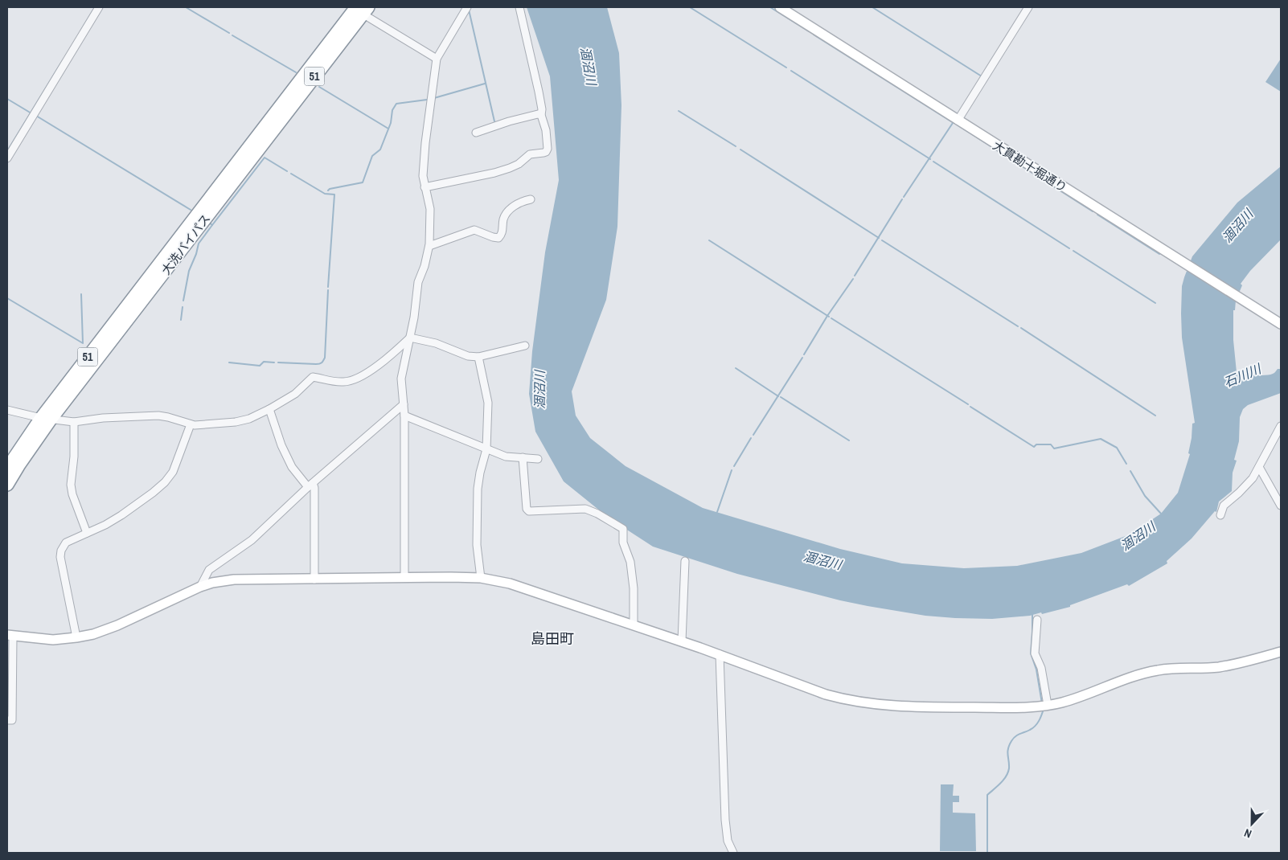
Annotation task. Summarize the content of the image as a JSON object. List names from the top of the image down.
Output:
{
  "streets": {
    "highway": ["51", "大洗バイパス"],
    "street": ["大貫勘十堀通り"]
  },
  "districts": ["島田町"],
  "water": ["涸沼川", "石川川"],
  "north": "bottom"
}
